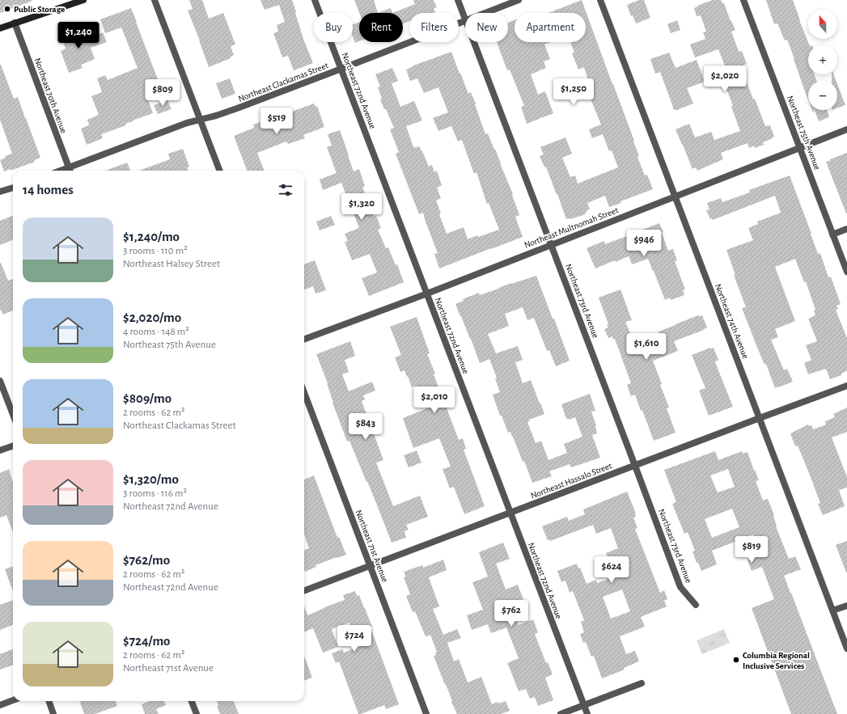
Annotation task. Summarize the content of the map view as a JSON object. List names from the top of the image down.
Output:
{
  "streets": {
    "street": [
      "Northeast Clackamas Street",
      "Northeast 72nd Avenue",
      "Northeast 70th Avenue",
      "Northeast 75th Avenue",
      "Northeast Multnomah Street",
      "Northeast 73rd Avenue",
      "Northeast 74th Avenue",
      "Northeast Hassalo Street",
      "Northeast 71st Avenue"
    ]
  },
  "crossings": [
    ["Northeast Clackamas Street", "Northeast 72nd Avenue"],
    ["Northeast Clackamas Street", "Northeast 70th Avenue"],
    ["Northeast Clackamas Street", "Northeast 73rd Avenue"],
    ["Northeast 72nd Avenue", "Northeast Multnomah Street"],
    ["Northeast 72nd Avenue", "Northeast Hassalo Street"],
    ["Northeast 75th Avenue", "Northeast Multnomah Street"],
    ["Northeast Multnomah Street", "Northeast 73rd Avenue"],
    ["Northeast Multnomah Street", "Northeast 74th Avenue"],
    ["Northeast 73rd Avenue", "Northeast Hassalo Street"],
    ["Northeast 74th Avenue", "Northeast Hassalo Street"],
    ["Northeast Hassalo Street", "Northeast 71st Avenue"]
  ],
  "places": ["Public Storage", "Columbia Regional Inclusive Services"],
  "north": "top",
  "page": {
    "map_buttons": ["+", "−"],
    "chip": [
      "Buy",
      "Rent",
      "Filters",
      "New",
      "Apartment"
    ],
    "price": [
      "$1,240",
      "$2,020",
      "$1,250",
      "$809",
      "$519",
      "$1,320",
      "$946",
      "$1,610",
      "$2,010",
      "$843",
      "$819",
      "$624",
      "$762",
      "$724"
    ],
    "heading": "14 homes",
    "list": [
      {
        "name": "$1,240/mo",
        "note": "3 rooms · 110 m² · Northeast Halsey Street"
      },
      {
        "name": "$2,020/mo",
        "note": "4 rooms · 148 m² · Northeast 75th Avenue"
      },
      {
        "name": "$809/mo",
        "note": "2 rooms · 62 m² · Northeast Clackamas Street"
      },
      {
        "name": "$1,320/mo",
        "note": "3 rooms · 116 m² · Northeast 72nd Avenue"
      },
      {
        "name": "$762/mo",
        "note": "2 rooms · 62 m² · Northeast 72nd Avenue"
      },
      {
        "name": "$724/mo",
        "note": "2 rooms · 62 m² · Northeast 71st Avenue"
      }
    ]
  }
}
